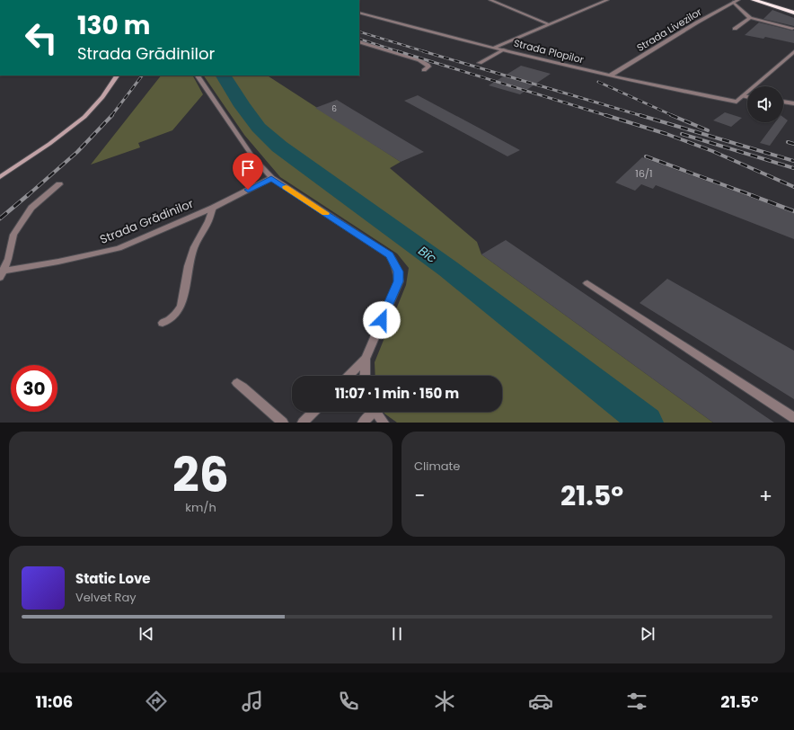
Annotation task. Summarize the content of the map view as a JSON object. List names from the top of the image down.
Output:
{
  "streets": {
    "street": ["Strada Livezilor", "Strada Plopilor", "Strada Grădinilor"]
  },
  "crossings": [
    ["Strada Livezilor", "Strada Plopilor"]
  ],
  "water": ["Bîc"],
  "house_numbers": ["6", "16/1"],
  "page": {
    "turn": ["130 m", "Strada Grădinilor"],
    "limit": "30",
    "trip": "11:07 · 1 min · 150 m",
    "tile": [
      ["26", "km/h"],
      "Climate"
    ],
    "heat": ["−", "21.5°", "+"],
    "song": ["Static Love", "Velvet Ray"],
    "tabs": ["11:06", "21.5°"]
  }
}
